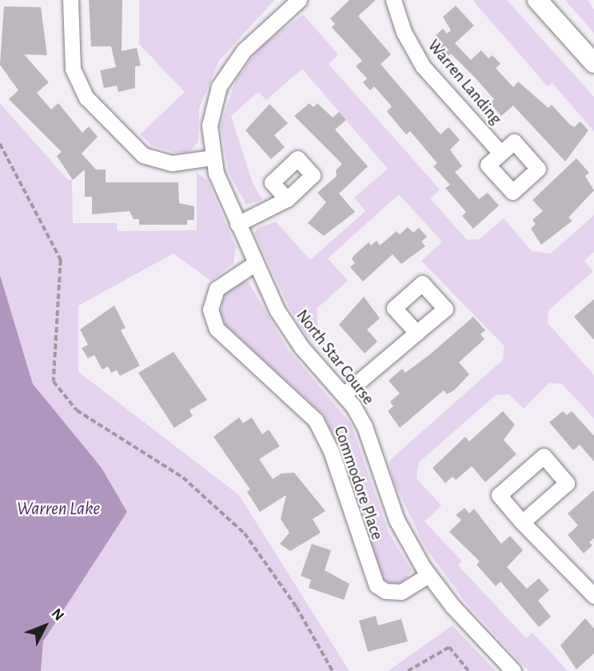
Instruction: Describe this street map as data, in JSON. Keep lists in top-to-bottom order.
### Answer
{
  "streets": {
    "street": ["Warren Landing", "North Star Course", "Commodore Place"]
  },
  "crossings": [
    ["North Star Course", "Commodore Place"]
  ],
  "water": ["Warren Lake"],
  "north": "top right"
}
